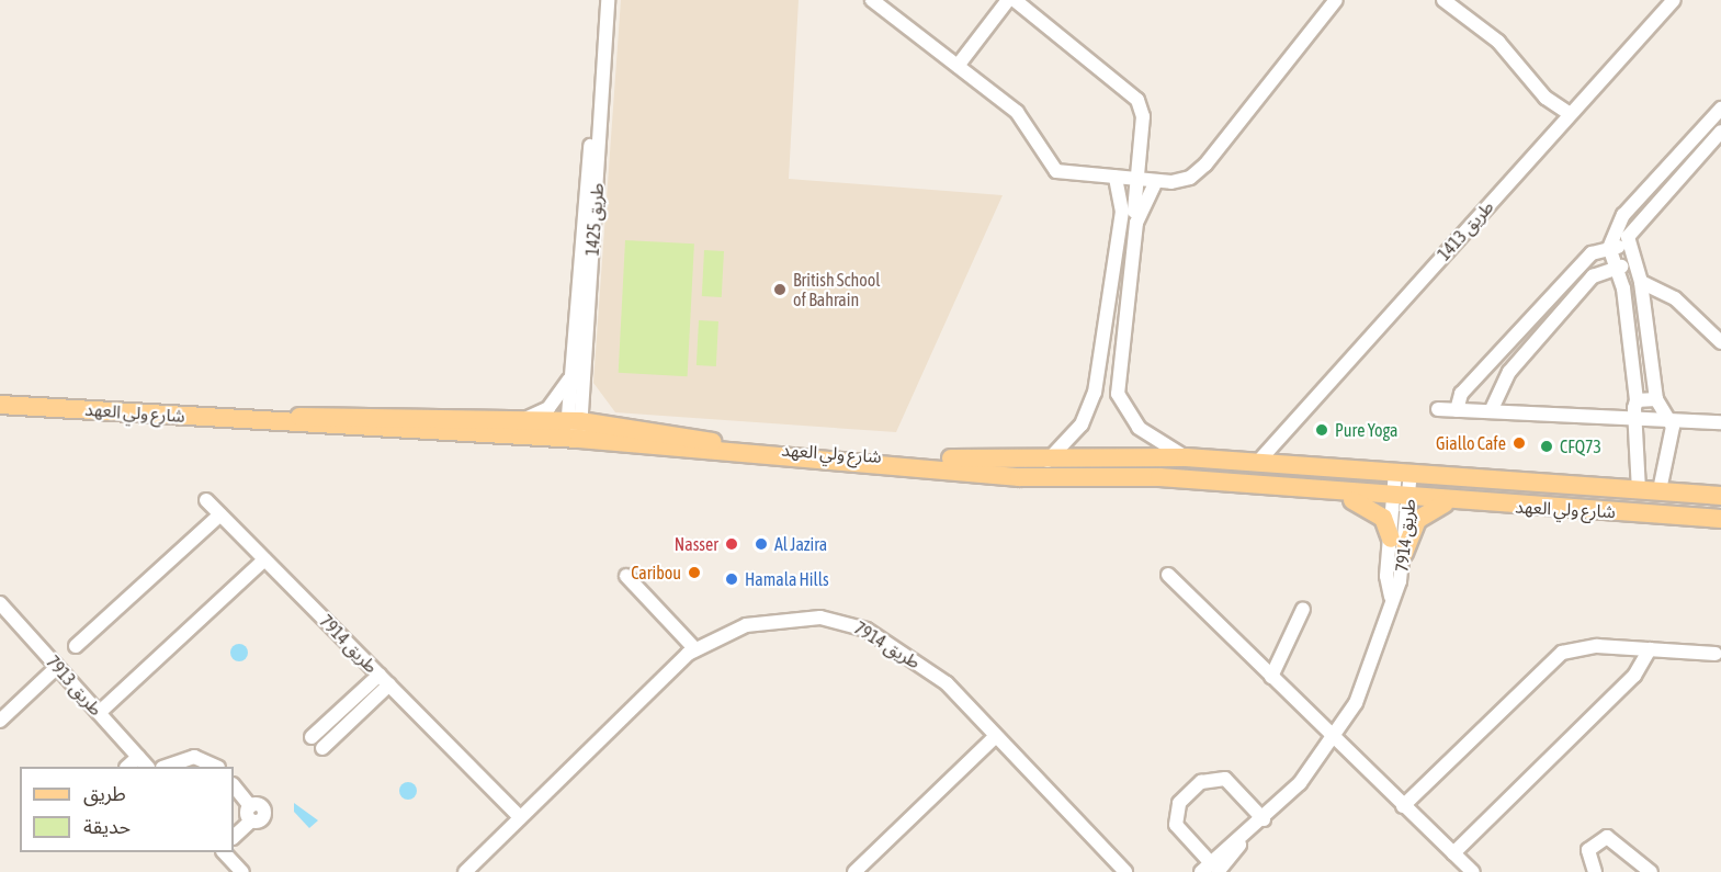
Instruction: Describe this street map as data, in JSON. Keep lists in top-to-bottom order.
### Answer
{
  "streets": {
    "main road": ["شارع ولي العهد"],
    "street": [
      "طريق 1425",
      "طريق 1413",
      "طريق 7914",
      "طريق 7913"
    ]
  },
  "crossings": [
    ["طريق 1425", "شارع ولي العهد"],
    ["طريق 1413", "شارع ولي العهد"],
    ["شارع ولي العهد", "طريق 7914"]
  ],
  "places": [
    "British School of Bahrain",
    "Pure Yoga",
    "Giallo Cafe",
    "CFQ73",
    "Nasser",
    "Al Jazira",
    "Caribou",
    "Hamala Hills"
  ],
  "legend": ["طريق", "حديقة"]
}
